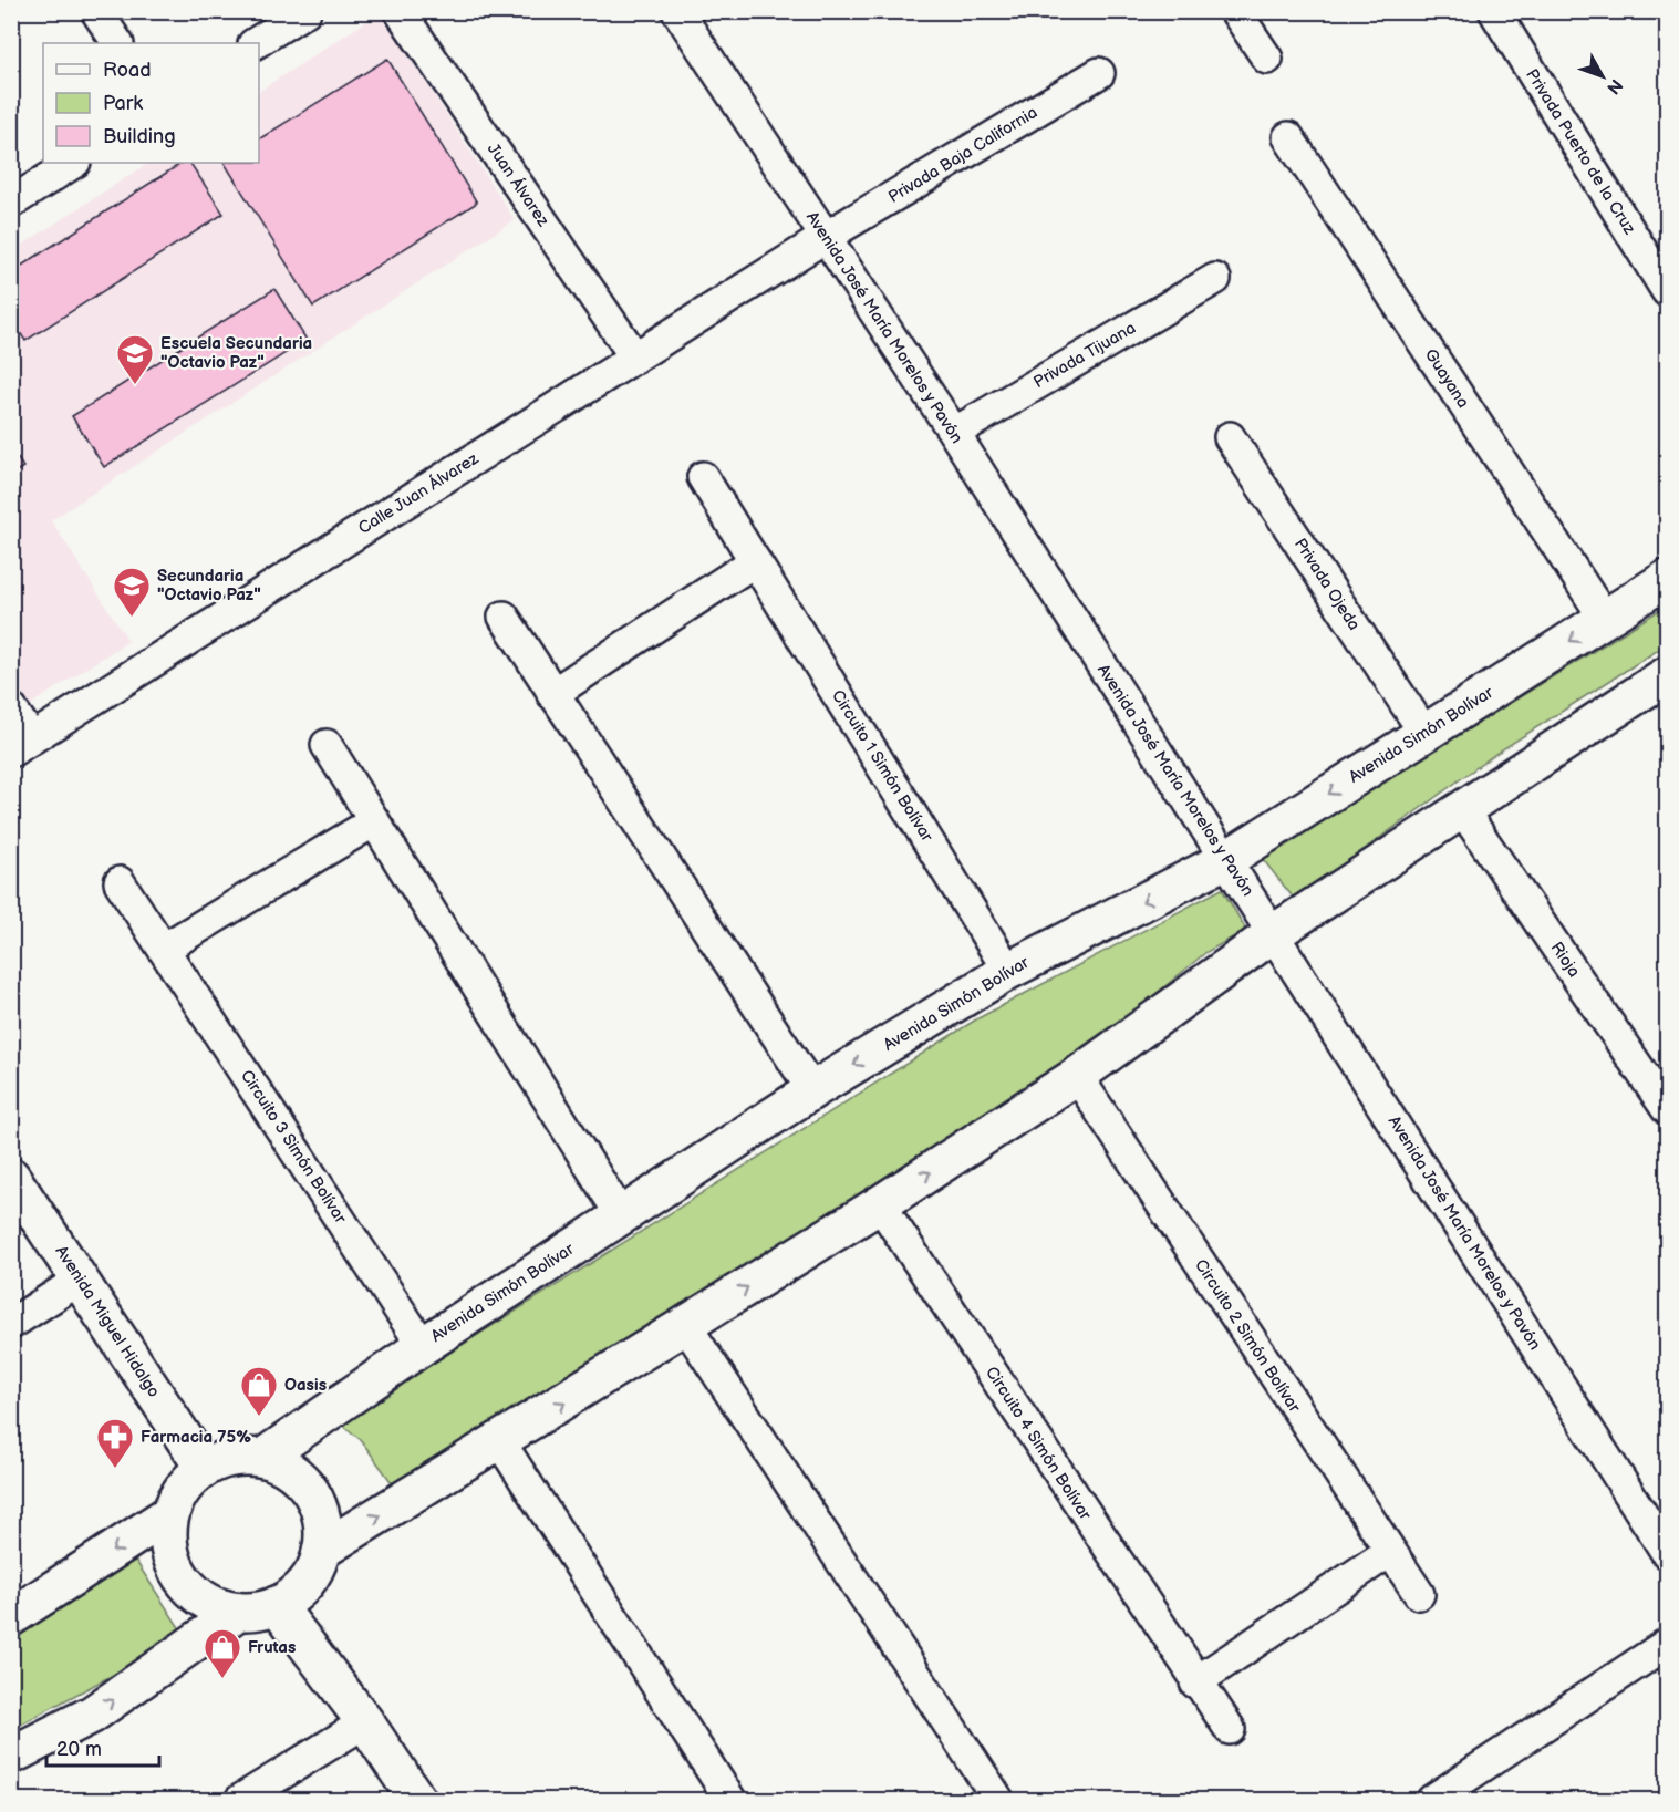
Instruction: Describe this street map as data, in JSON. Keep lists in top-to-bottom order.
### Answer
{
  "streets": {
    "main road": ["Avenida Simón Bolívar", "Avenida Miguel Hidalgo"],
    "street": [
      "Privada Puerto de la Cruz",
      "Privada Baja California",
      "Juan Álvarez",
      "Avenida José María Morelos y Pavón",
      "Privada Tijuana",
      "Guayana",
      "Calle Juan Álvarez",
      "Privada Ojeda",
      "Circuito 1 Simón Bolívar",
      "Rioja",
      "Circuito 3 Simón Bolívar",
      "Circuito 2 Simón Bolívar",
      "Circuito 4 Simón Bolívar"
    ]
  },
  "crossings": [
    ["Privada Baja California", "Avenida José María Morelos y Pavón"],
    ["Privada Baja California", "Calle Juan Álvarez"],
    ["Juan Álvarez", "Calle Juan Álvarez"],
    ["Avenida José María Morelos y Pavón", "Privada Tijuana"],
    ["Avenida José María Morelos y Pavón", "Calle Juan Álvarez"],
    ["Avenida José María Morelos y Pavón", "Avenida Simón Bolívar"],
    ["Guayana", "Avenida Simón Bolívar"],
    ["Privada Ojeda", "Avenida Simón Bolívar"],
    ["Avenida Simón Bolívar", "Circuito 1 Simón Bolívar"],
    ["Avenida Simón Bolívar", "Circuito 3 Simón Bolívar"],
    ["Avenida Simón Bolívar", "Avenida Miguel Hidalgo"]
  ],
  "places": {
    "school or university": ["Escuela Secundaria \"Octavio Paz\"", "Secundaria \"Octavio Paz\""],
    "shop": ["Oasis", "Frutas"],
    "pharmacy": ["Farmacia 75%"]
  },
  "legend": ["Road", "Park", "Building"],
  "scale_bar": "20 m",
  "north": "bottom right"
}
